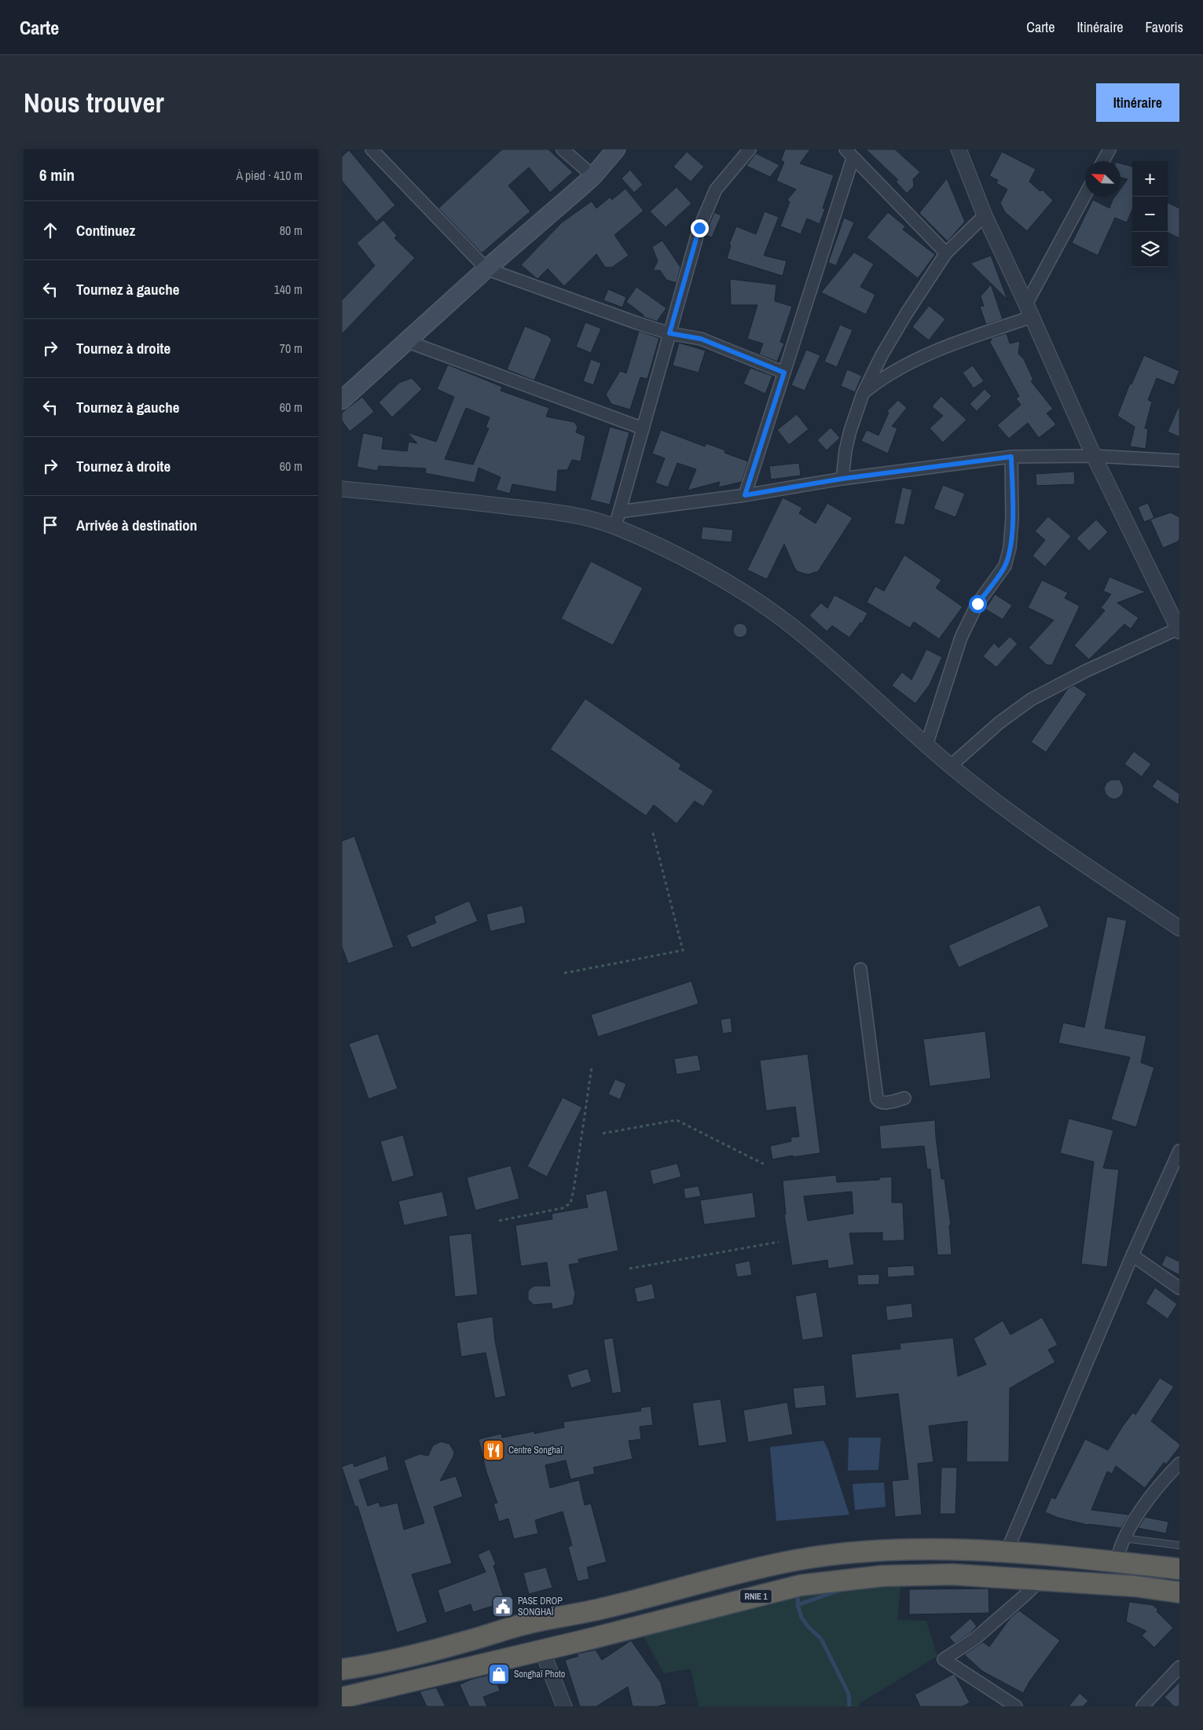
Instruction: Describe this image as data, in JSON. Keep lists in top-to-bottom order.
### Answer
{
  "streets": {
    "highway": ["RNIE 1"]
  },
  "places": {
    "restaurant": ["Centre Songhaî"],
    "public building": ["PASE DROP SONGHAÏ"],
    "shop": ["Songhaï Photo"]
  },
  "north": "top left",
  "page": {
    "header": "Carte",
    "nav": ["Carte", "Itinéraire", "Favoris"],
    "buttons": "Itinéraire",
    "title": "Nous trouver",
    "heading": ["6 min", "À pied · 410 m"],
    "map_buttons": ["+", "−"],
    "list": [
      ["Continuez", "80 m"],
      ["Tournez à gauche", "140 m"],
      ["Tournez à droite", "70 m"],
      ["Tournez à gauche", "60 m"],
      ["Tournez à droite", "60 m"],
      "Arrivée à destination"
    ]
  }
}
